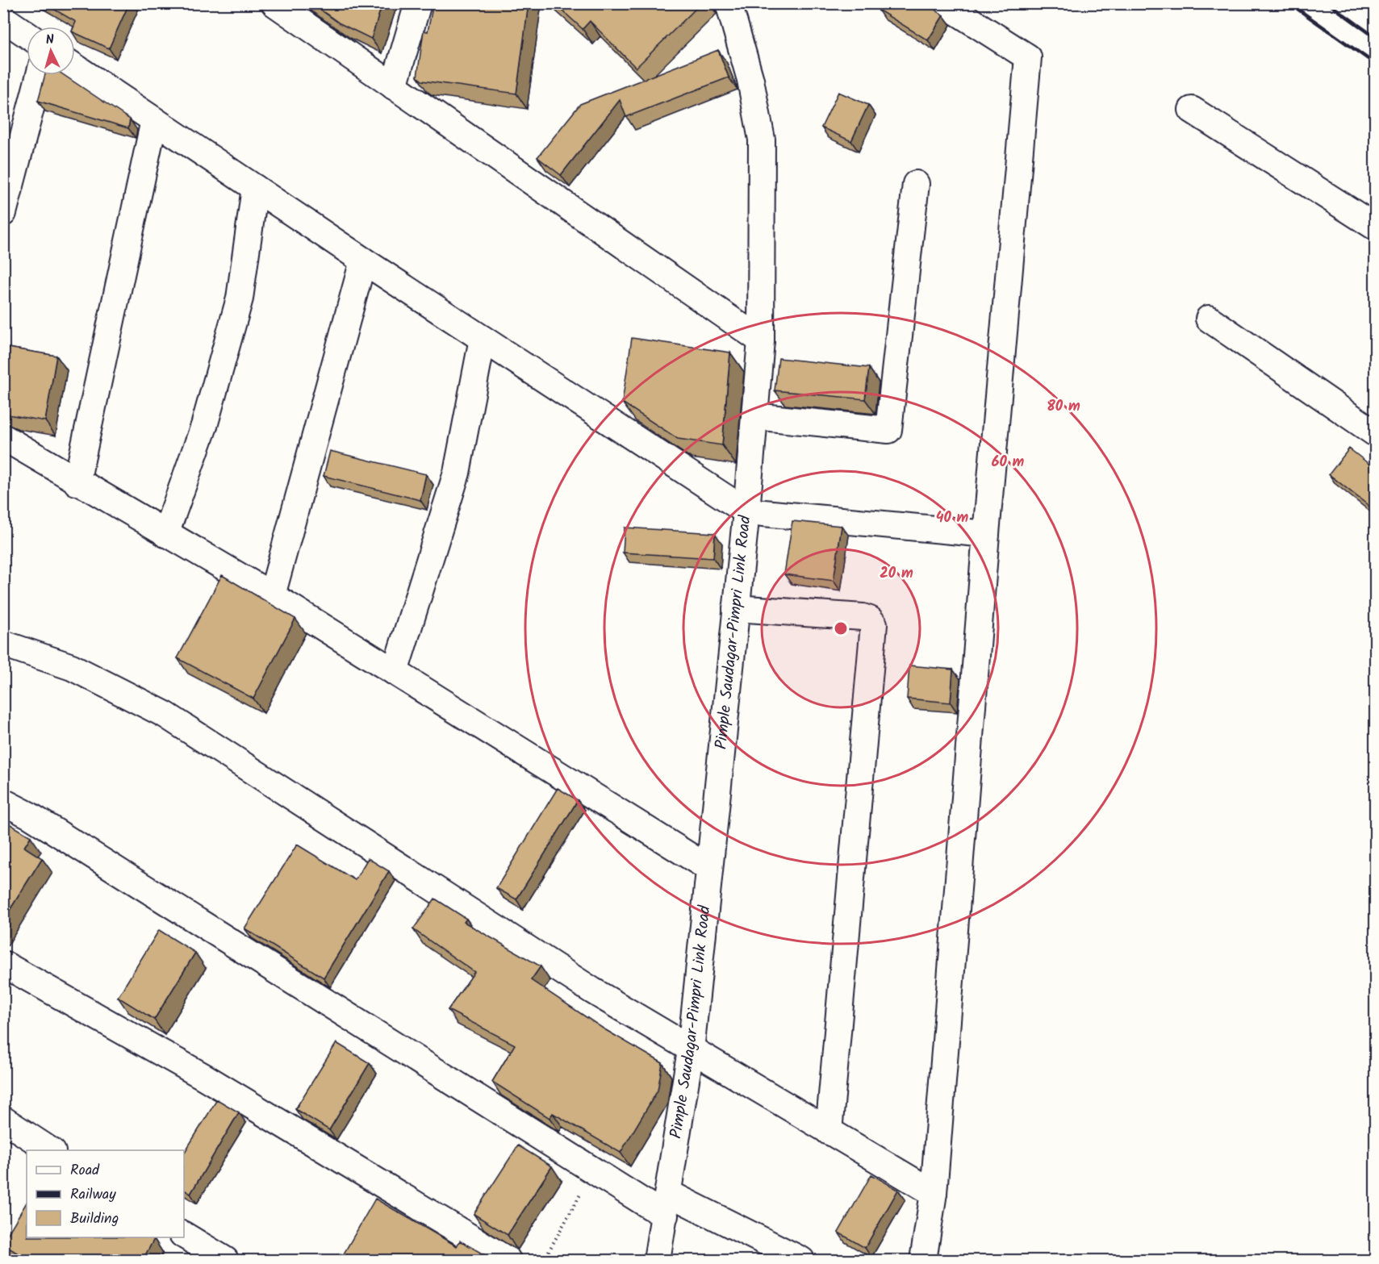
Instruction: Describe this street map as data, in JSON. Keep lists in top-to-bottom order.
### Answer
{
  "streets": {
    "street": ["Pimple Saudagar-Pimpri Link Road"]
  },
  "legend": ["Road", "Railway", "Building"],
  "north": "top",
  "rings": [
    "80 m",
    "60 m",
    "40 m",
    "20 m"
  ]
}
